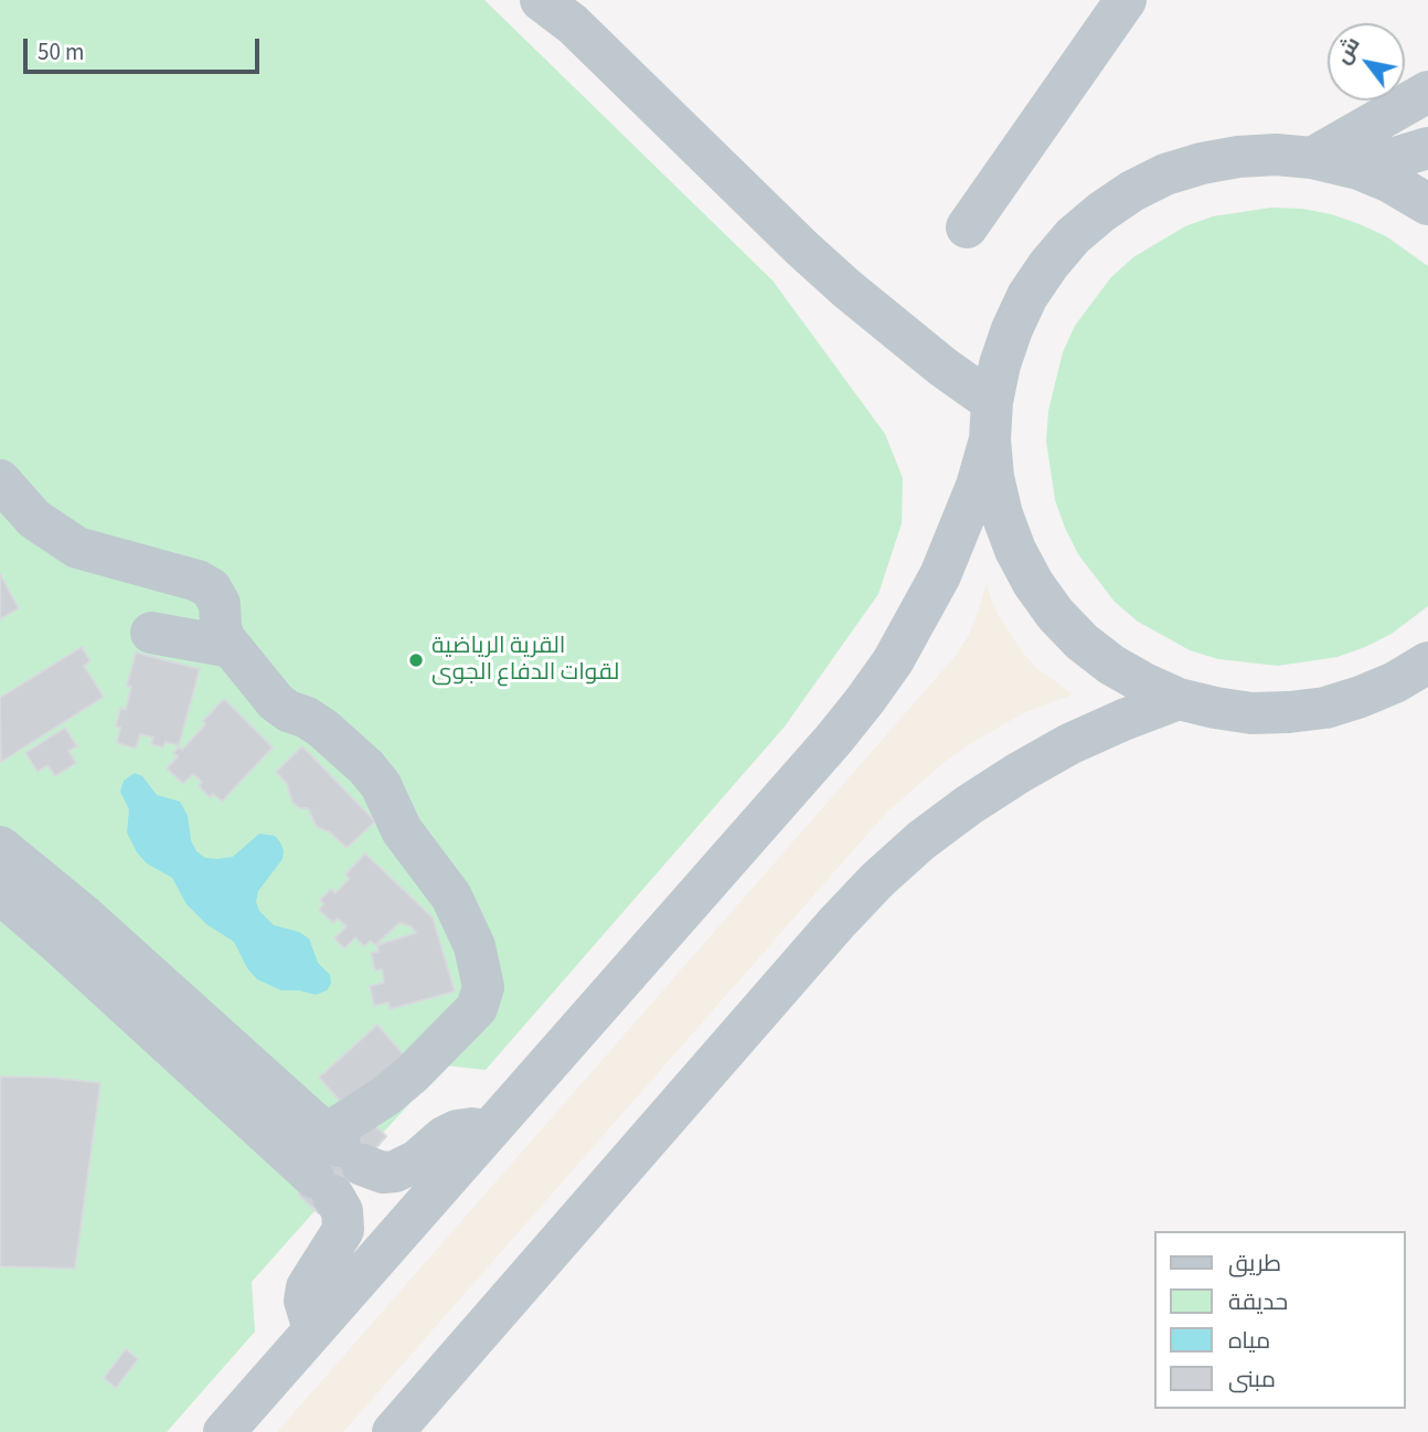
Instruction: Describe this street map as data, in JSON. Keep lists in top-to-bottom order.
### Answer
{
  "places": ["القرية الرياضية لقوات الدفاع الجوى"],
  "legend": [
    "طريق",
    "حديقة",
    "مياه",
    "مبنى"
  ],
  "scale_bar": "50 m",
  "north": "top left"
}
